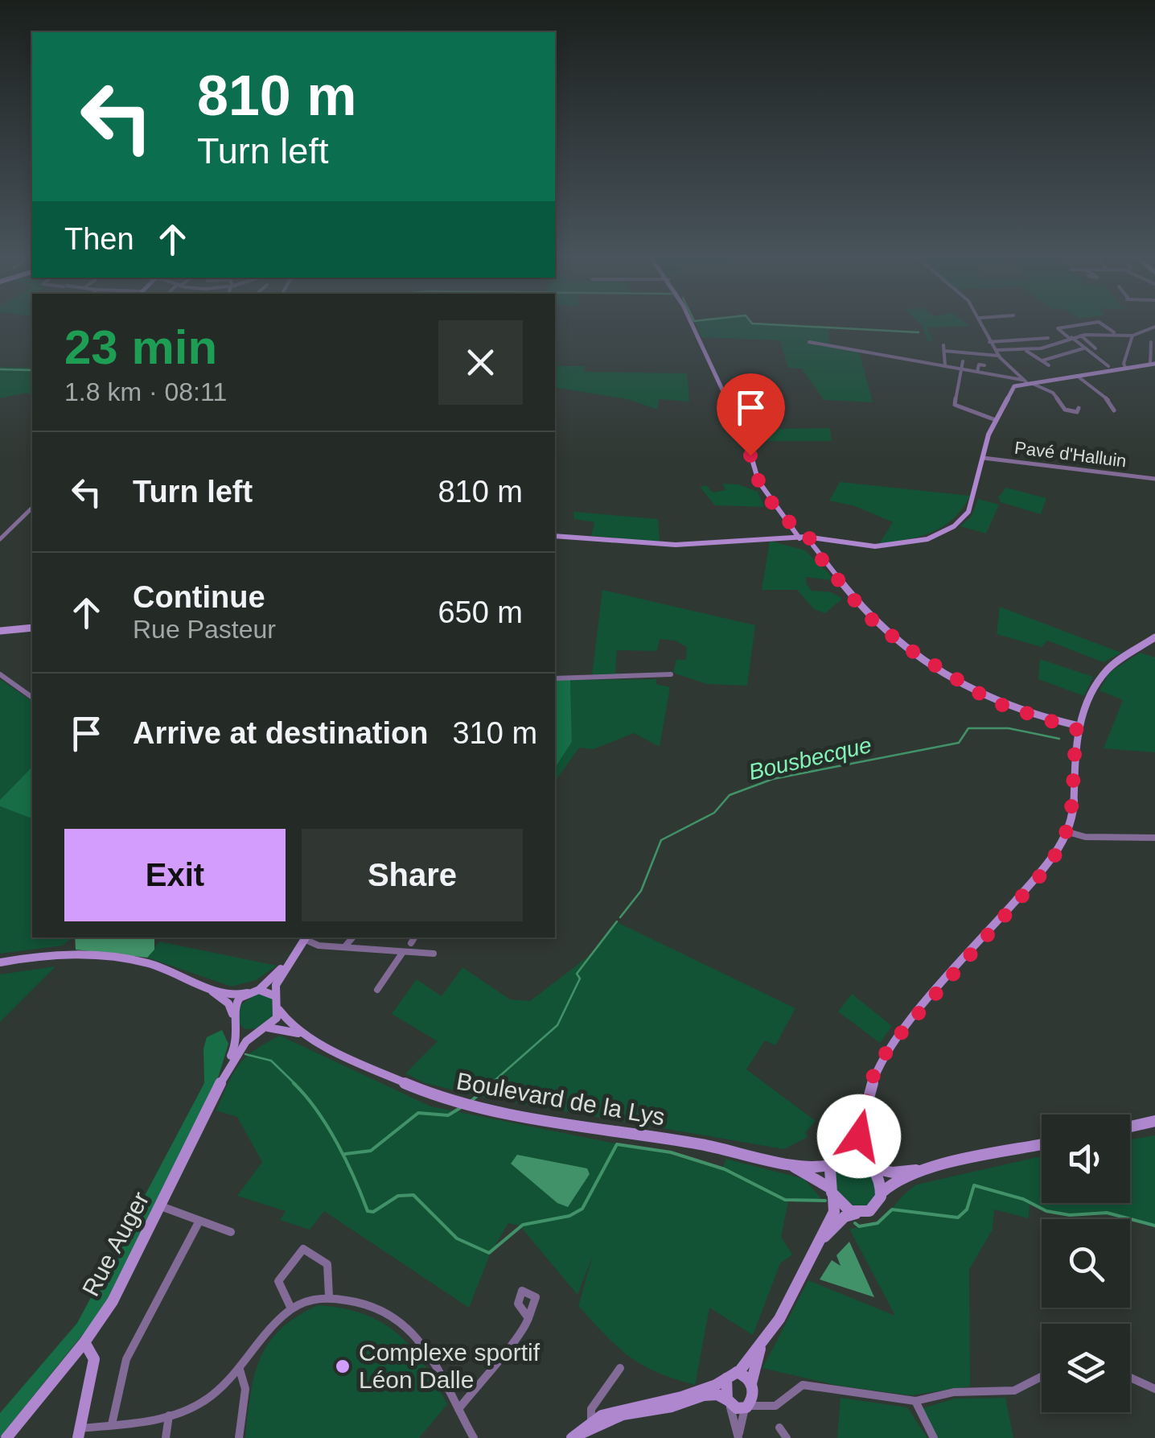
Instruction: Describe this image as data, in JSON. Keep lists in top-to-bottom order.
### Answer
{
  "streets": {
    "main road": ["Boulevard de la Lys", "Rue Auger"],
    "street": ["Pavé d'Halluin"]
  },
  "crossings": [
    ["Boulevard de la Lys", "Rue Auger"]
  ],
  "water": ["Bousbecque"],
  "places": ["Complexe sportif Léon Dalle"],
  "page": {
    "turn": ["810 m", "Turn left"],
    "then": "Then",
    "heading": ["23 min", "1.8 km · 08:11"],
    "list": [
      {
        "name": "Turn left",
        "value": "810 m"
      },
      {
        "name": "Continue",
        "note": "Rue Pasteur",
        "value": "650 m"
      },
      {
        "name": "Arrive at destination",
        "value": "310 m"
      }
    ],
    "buttons": ["Exit", "Share"]
  }
}
